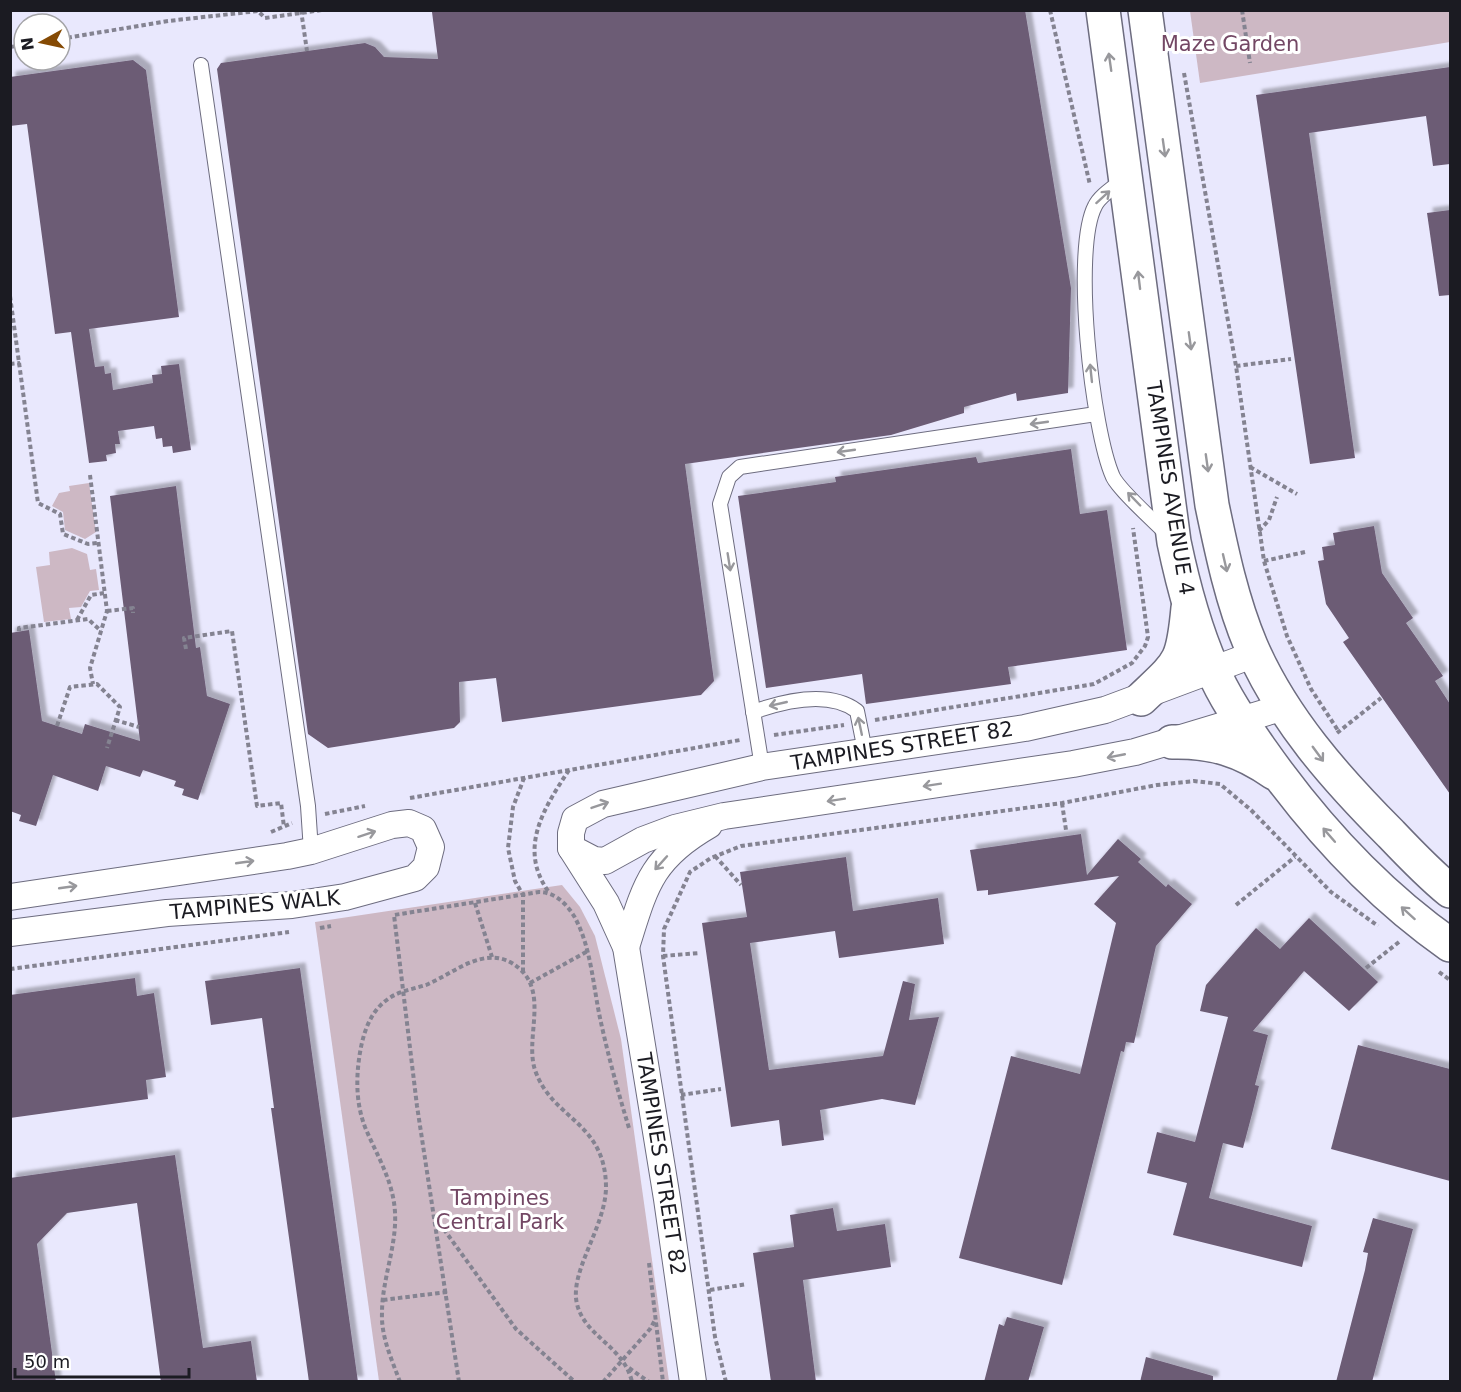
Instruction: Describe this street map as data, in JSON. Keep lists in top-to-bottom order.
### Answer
{
  "streets": {
    "main road": ["TAMPINES AVENUE 4"],
    "street": ["TAMPINES STREET 82", "TAMPINES WALK"]
  },
  "crossings": [
    ["TAMPINES AVENUE 4", "TAMPINES STREET 82"]
  ],
  "parks": ["Maze Garden", "Tampines Central Park"],
  "scale_bar": "50 m",
  "north": "left"
}
